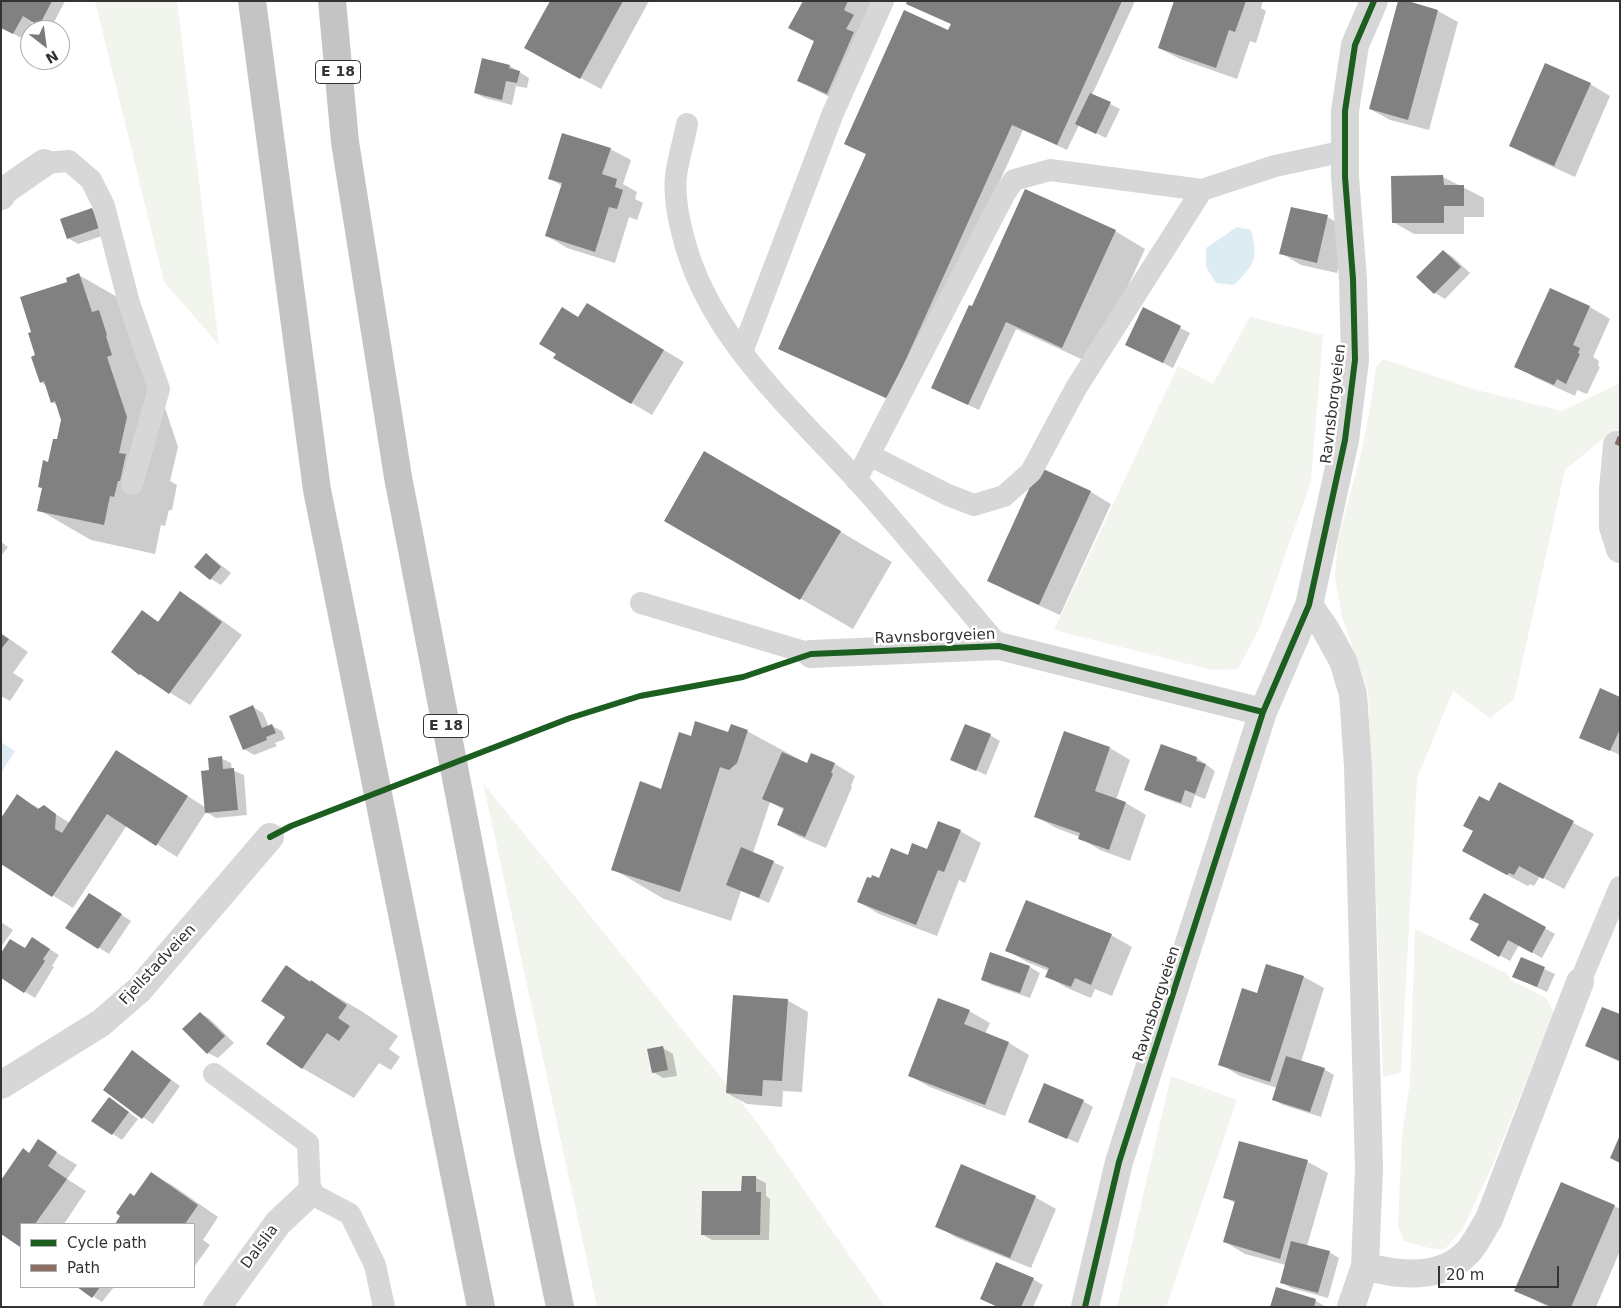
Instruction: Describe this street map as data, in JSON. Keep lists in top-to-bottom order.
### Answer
{
  "streets": {
    "highway": ["E 18"],
    "street": ["Ravnsborgveien", "Fjellstadveien", "Dalslia"]
  },
  "legend": ["Cycle path", "Path"],
  "scale_bar": "20 m",
  "north": "bottom right"
}
